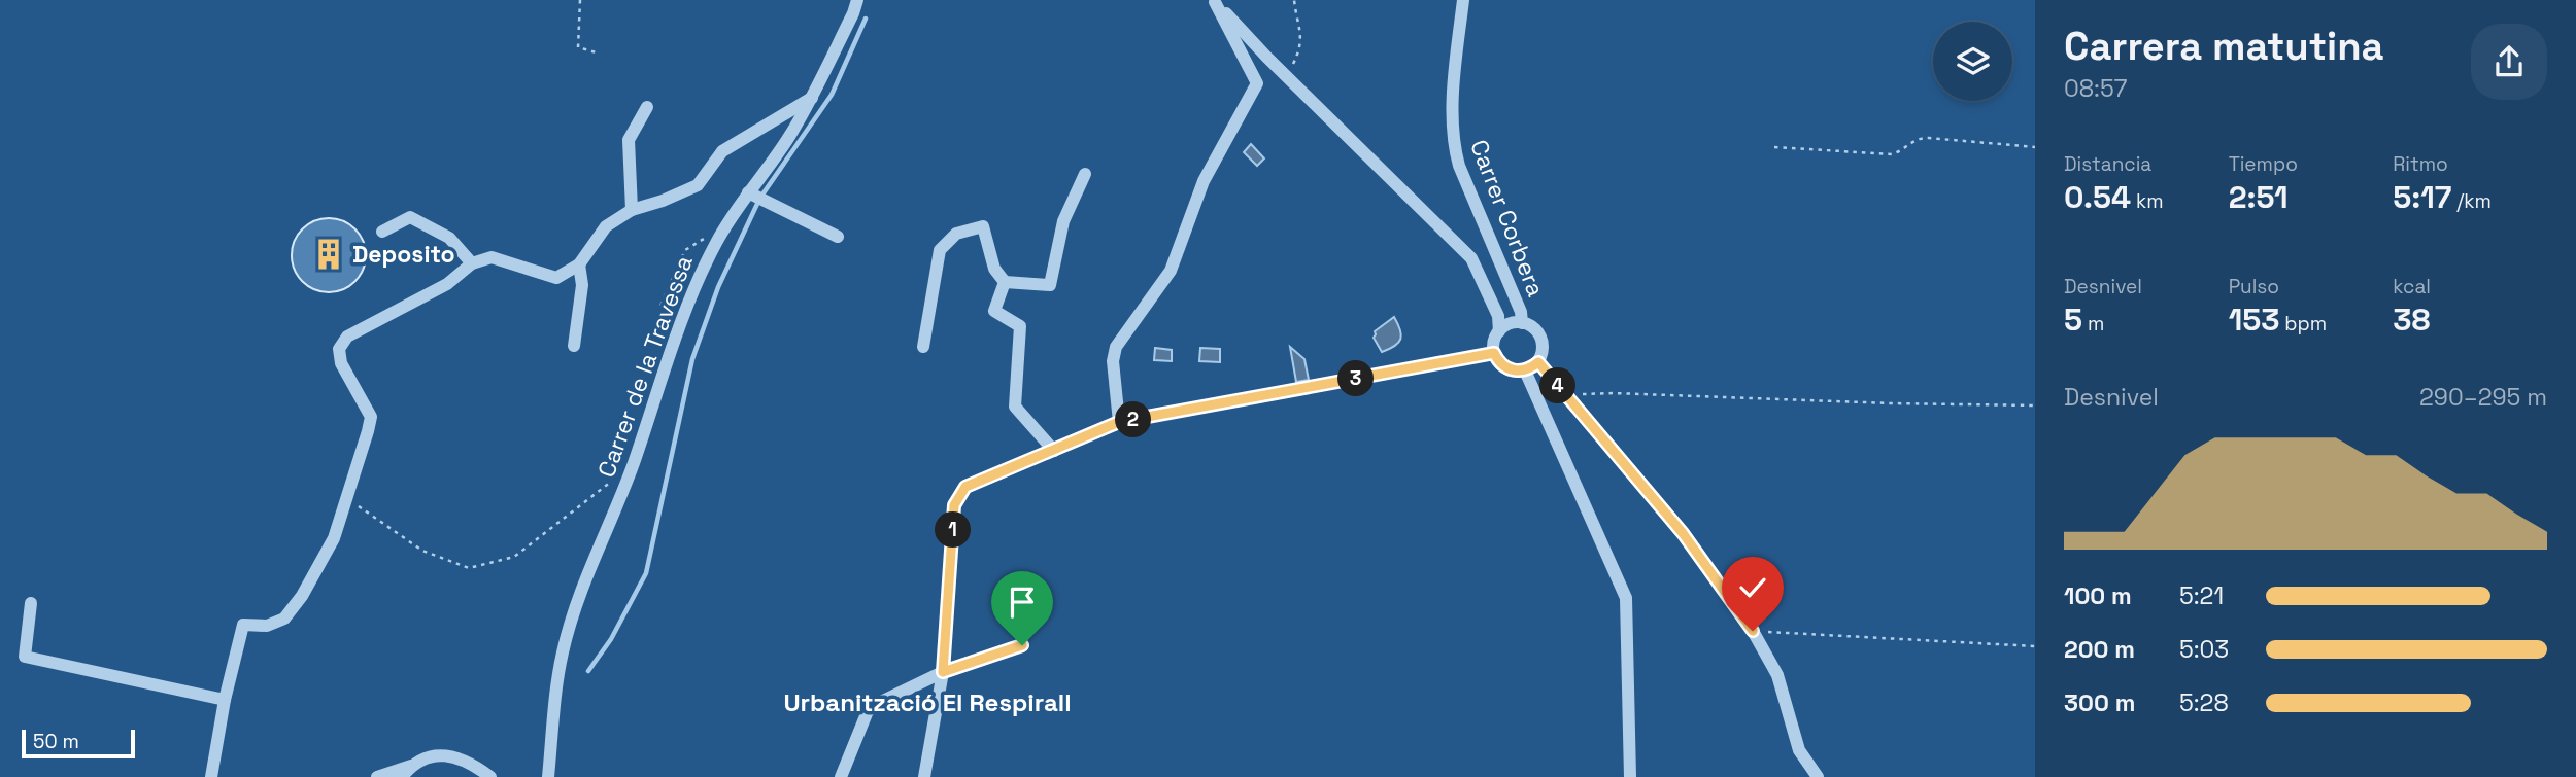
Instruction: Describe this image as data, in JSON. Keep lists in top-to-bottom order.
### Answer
{
  "streets": {
    "street": ["Carrer Corbera", "Carrer de la Travessa"]
  },
  "districts": ["Urbanització El Respirall"],
  "places": {
    "building": ["Deposito"]
  },
  "scale_bar": "50 m",
  "page": {
    "heading": ["Carrera matutina", "08:57"],
    "stats": [
      ["Distancia", "0.54 km"],
      ["Tiempo", "2:51"],
      ["Ritmo", "5:17 /km"],
      ["Desnivel", "5 m"],
      ["Pulso", "153 bpm"],
      ["kcal", "38"]
    ],
    "pins": [
      "3",
      "4",
      "2",
      "1"
    ],
    "chart": ["Desnivel", "290–295 m"],
    "list": [
      {
        "name": "100 m",
        "note": "5:21"
      },
      {
        "name": "200 m",
        "note": "5:03"
      },
      {
        "name": "300 m",
        "note": "5:28"
      }
    ],
    "scale": "50 m"
  }
}
